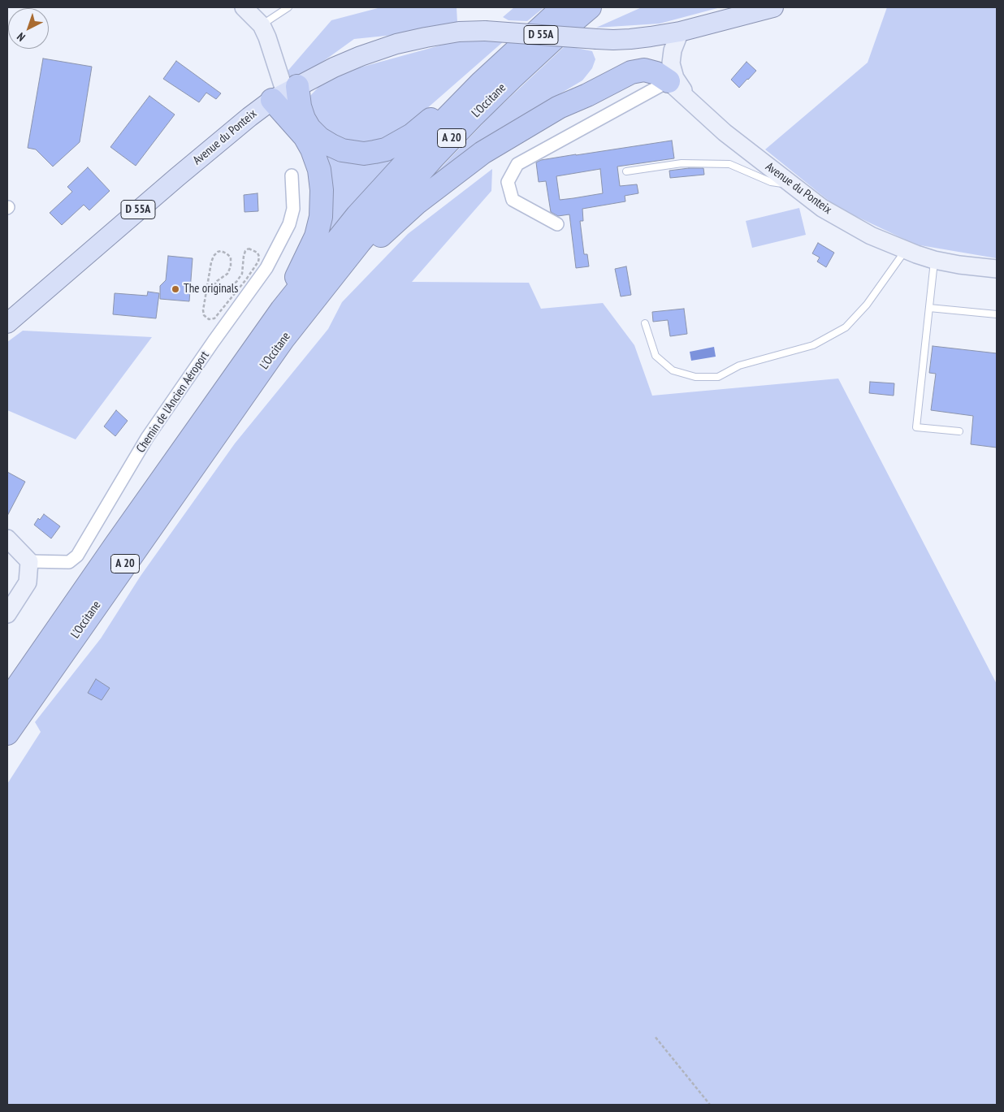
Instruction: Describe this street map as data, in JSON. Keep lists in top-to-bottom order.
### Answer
{
  "streets": {
    "highway": ["L'Occitane", "A 20"],
    "main road": ["D 55A", "Avenue du Ponteix"],
    "street": ["Chemin de l'Ancien Aéroport"]
  },
  "crossings": [
    ["D 55A", "Avenue du Ponteix"]
  ],
  "places": ["The originals"],
  "north": "bottom left"
}
